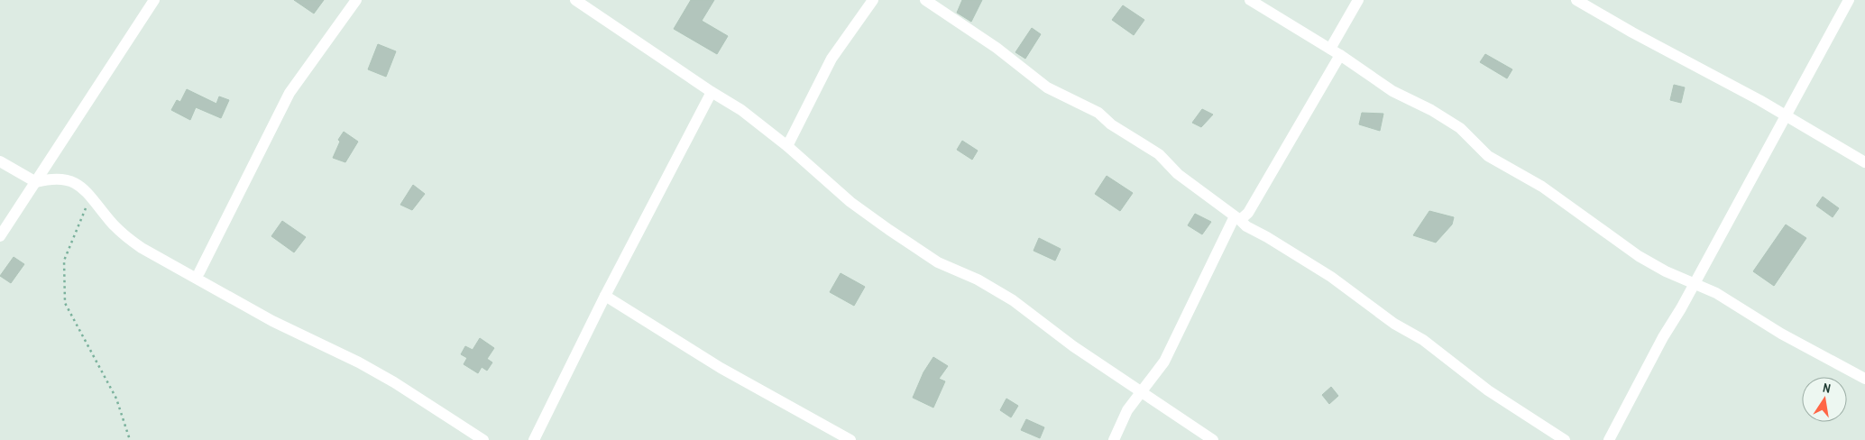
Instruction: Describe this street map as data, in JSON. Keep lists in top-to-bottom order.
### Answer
{
  "north": "top"
}
